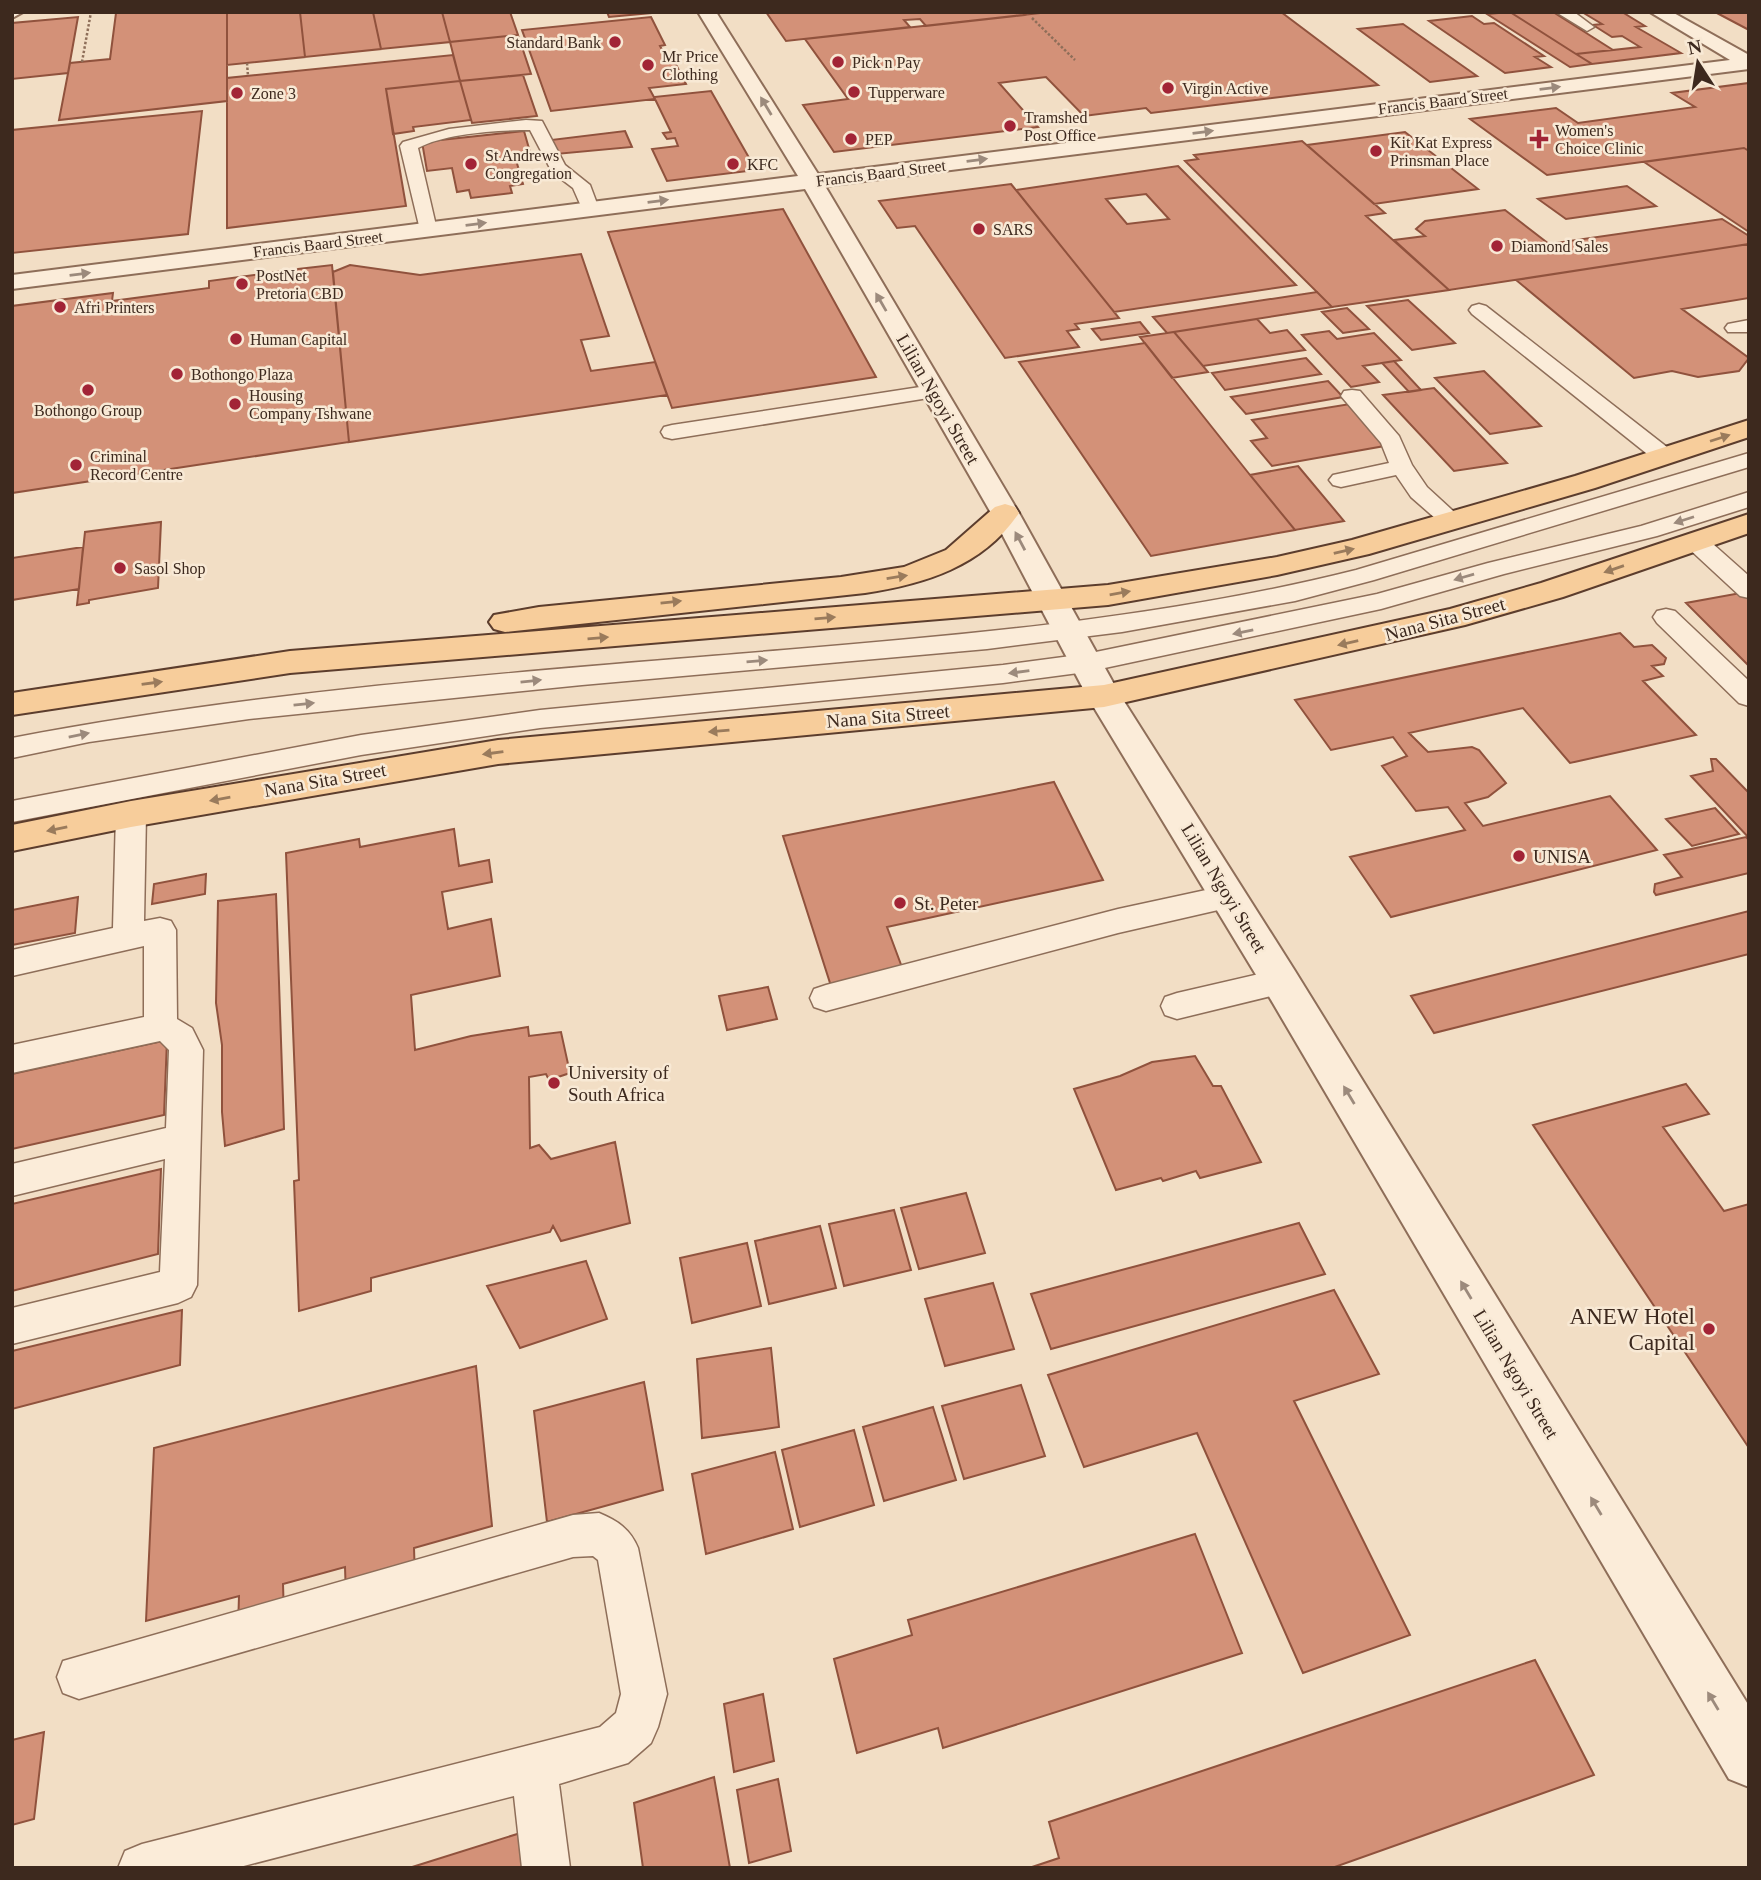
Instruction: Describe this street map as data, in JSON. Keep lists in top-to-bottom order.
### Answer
{
  "streets": {
    "main road": ["Nana Sita Street"],
    "street": ["Francis Baard Street", "Lilian Ngoyi Street"]
  },
  "crossings": [
    ["Francis Baard Street", "Lilian Ngoyi Street"],
    ["Lilian Ngoyi Street", "Nana Sita Street"]
  ],
  "one_way": ["Francis Baard Street", "Lilian Ngoyi Street"],
  "places": {
    "other": [
      "Standard Bank",
      "Pick n Pay",
      "Mr Price Clothing",
      "Virgin Active",
      "Tupperware",
      "Zone 3",
      "Tramshed Post Office",
      "PEP",
      "Kit Kat Express Prinsman Place",
      "St Andrews Congregation",
      "KFC",
      "SARS",
      "Diamond Sales",
      "PostNet Pretoria CBD",
      "Afri Printers",
      "Human Capital",
      "Bothongo Plaza",
      "Bothongo Group",
      "Housing Company Tshwane",
      "Criminal Record Centre",
      "Sasol Shop",
      "UNISA",
      "St. Peter",
      "University of South Africa",
      "ANEW Hotel Capital"
    ],
    "health": ["Women's Choice Clinic"]
  },
  "north": "top"
}
